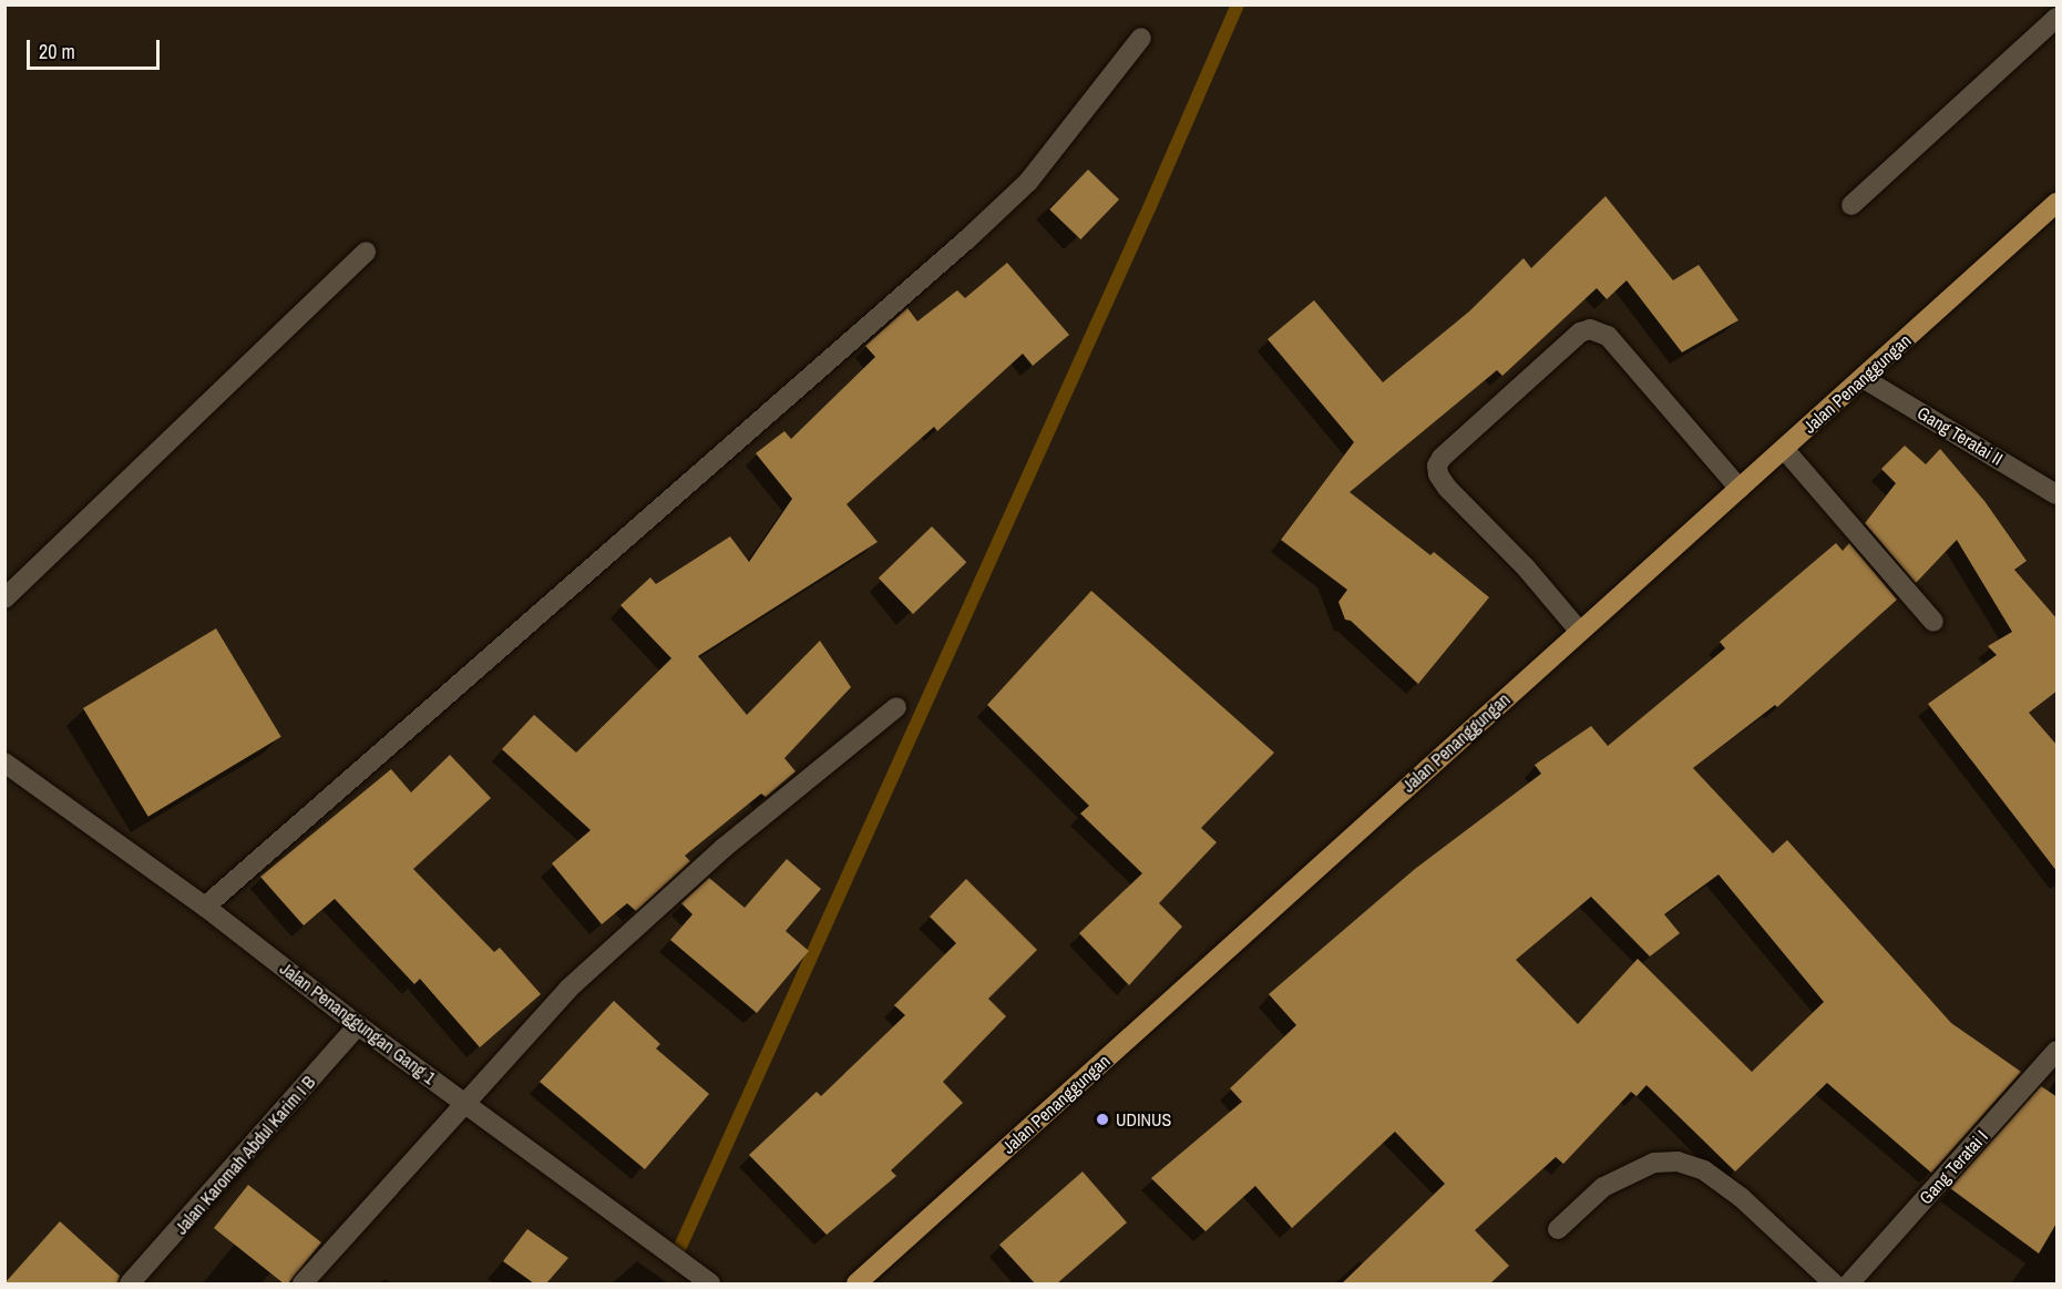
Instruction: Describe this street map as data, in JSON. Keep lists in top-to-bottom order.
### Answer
{
  "streets": {
    "main road": ["Jalan Penanggungan"],
    "street": [
      "Gang Teratai II",
      "Jalan Penanggungan Gang 1",
      "Jalan Karomah Abdul Karim I B",
      "Gang Teratai I"
    ]
  },
  "crossings": [
    ["Jalan Penanggungan", "Gang Teratai II"],
    ["Jalan Penanggungan Gang 1", "Jalan Karomah Abdul Karim I B"]
  ],
  "places": ["UDINUS"],
  "scale_bar": "20 m"
}
